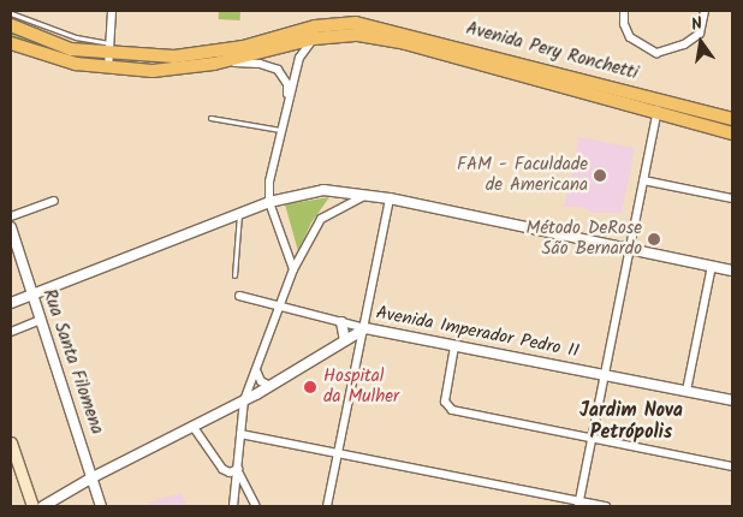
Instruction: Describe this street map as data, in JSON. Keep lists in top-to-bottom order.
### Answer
{
  "streets": {
    "main road": ["Avenida Pery Ronchetti"],
    "street": ["Avenida Imperador Pedro II", "Rua Santa Filomena"]
  },
  "crossings": [
    ["Avenida Imperador Pedro II", "Rua Santa Filomena"]
  ],
  "districts": ["Jardim Nova Petrópolis"],
  "places": ["FAM - Faculdade de Americana", "Método DeRose São Bernardo", "Hospital da Mulher"],
  "north": "top"
}
